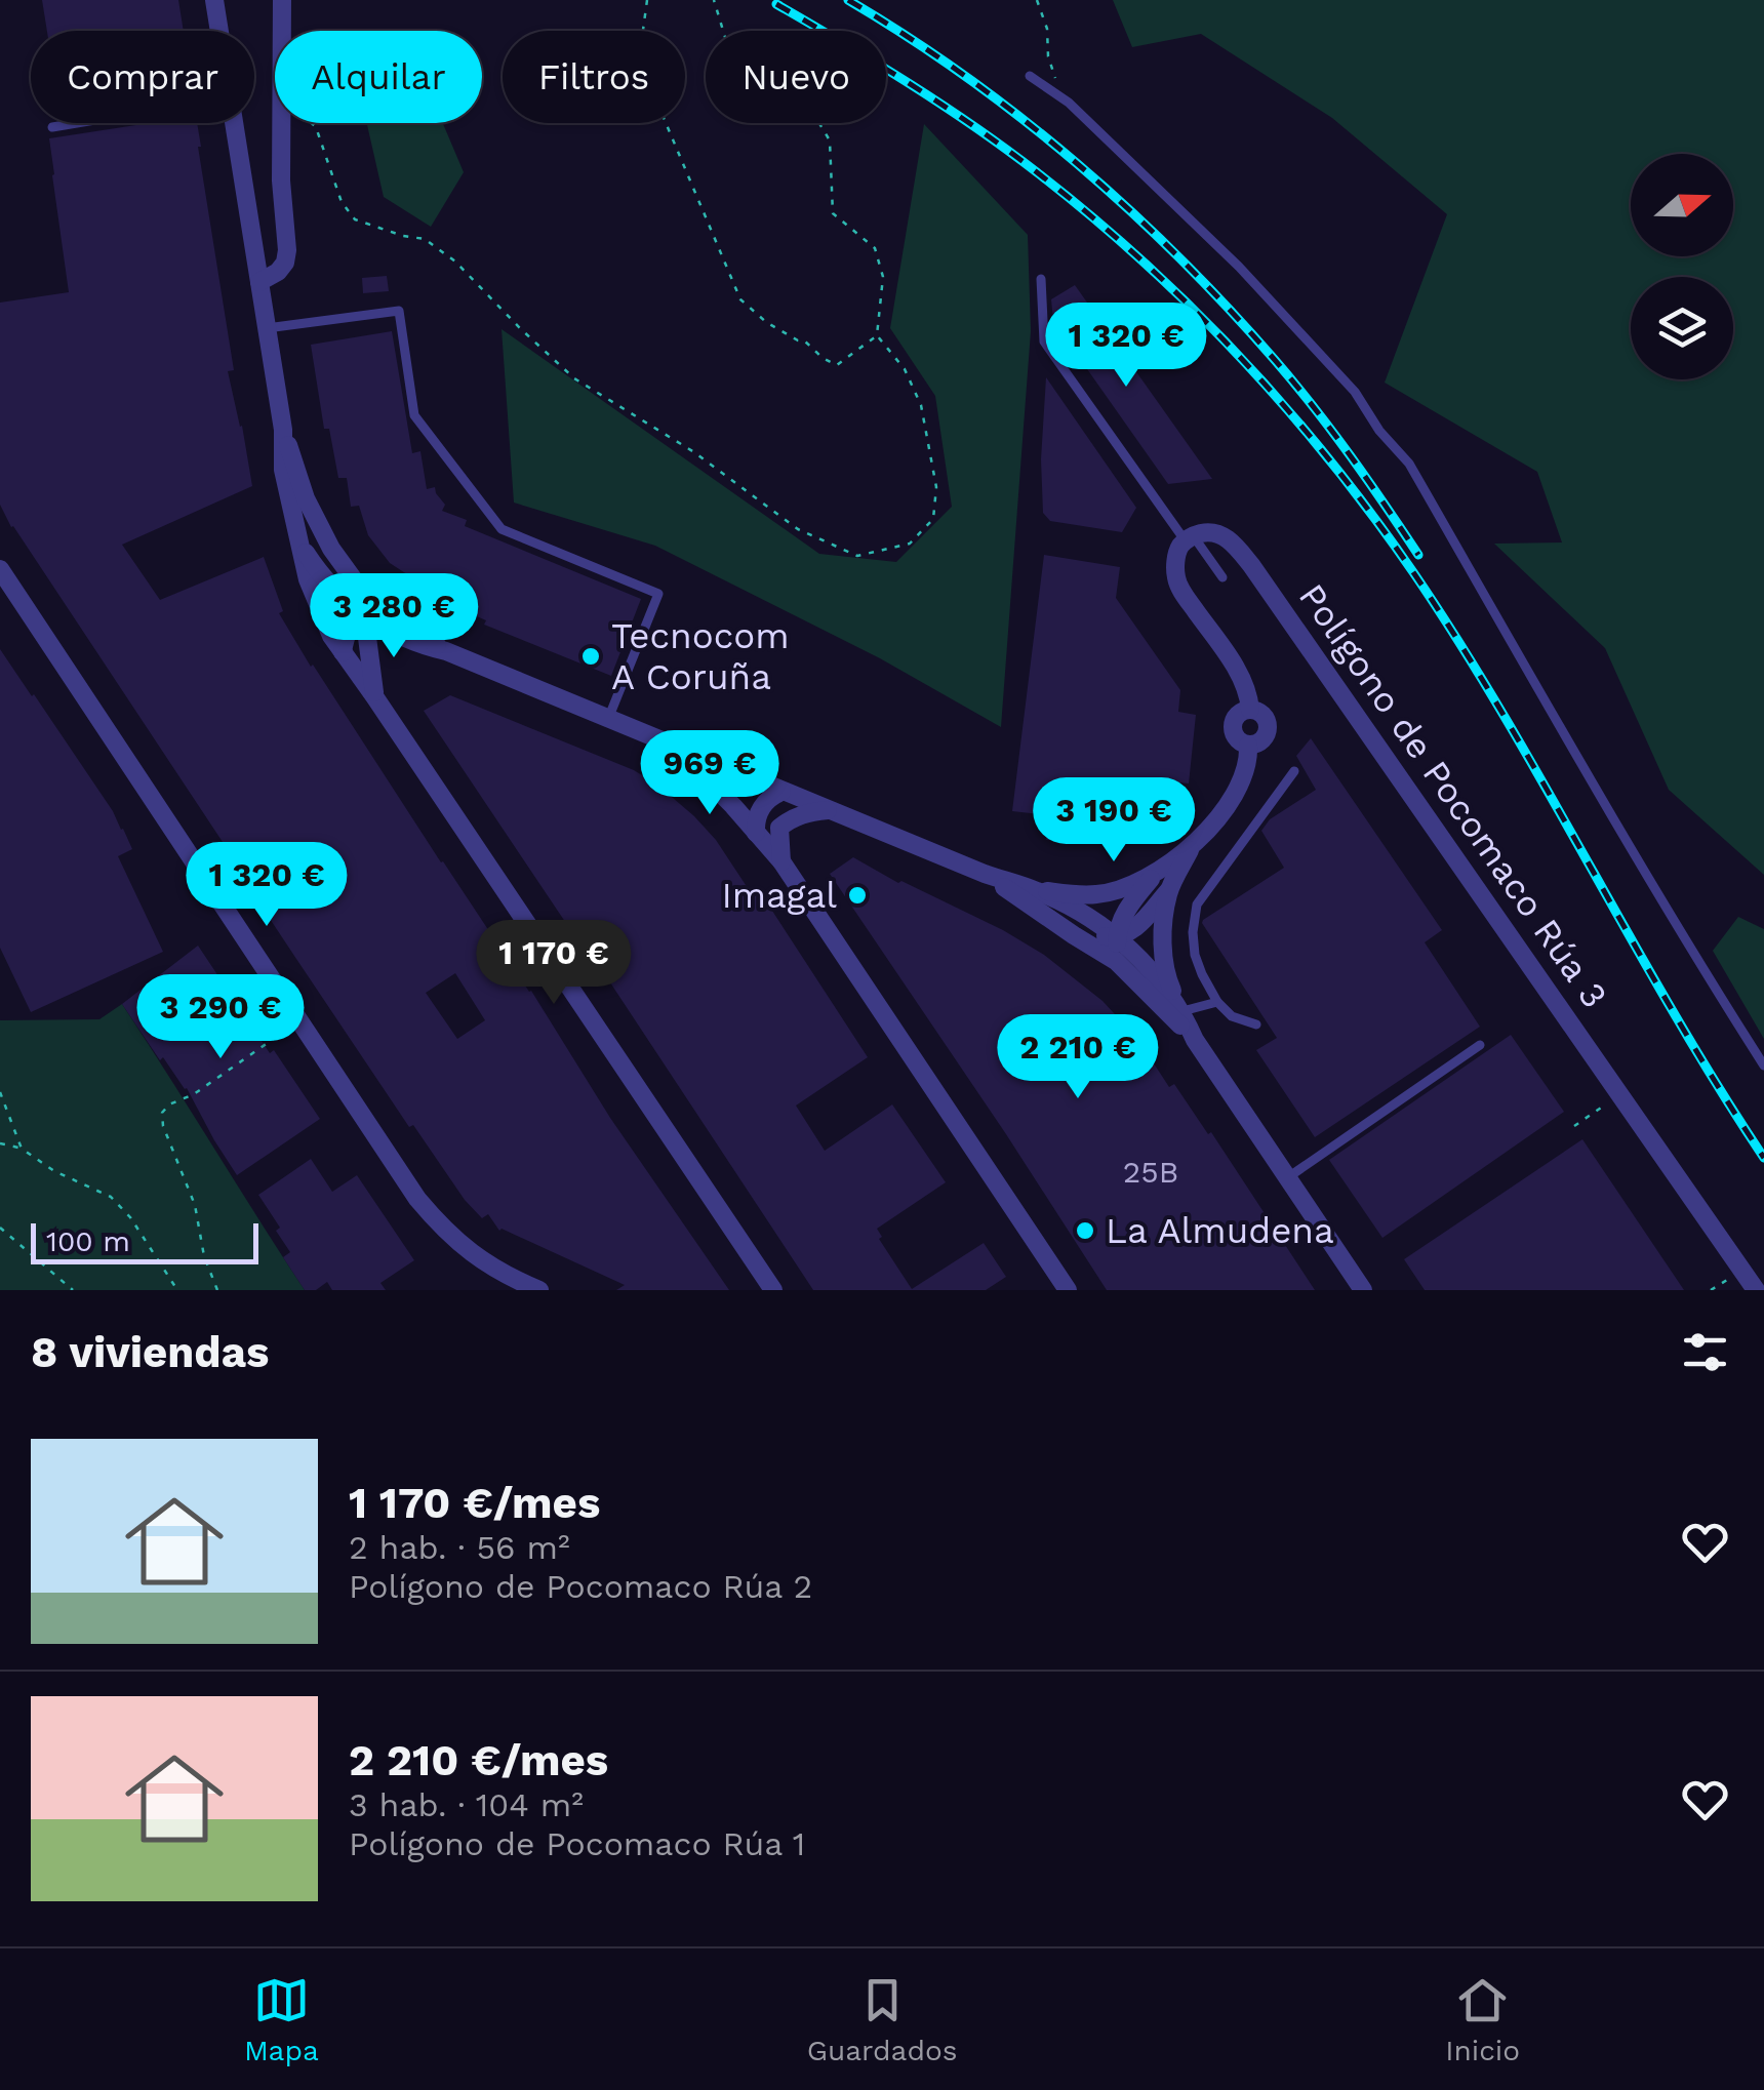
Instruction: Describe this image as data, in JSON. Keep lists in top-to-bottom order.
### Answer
{
  "streets": {
    "street": ["Polígono de Pocomaco Rúa 3"]
  },
  "places": ["Tecnocom A Coruña", "Imagal", "La Almudena"],
  "house_numbers": ["25B"],
  "scale_bar": "100 m",
  "north": "right",
  "page": {
    "chip": [
      "Comprar",
      "Alquilar",
      "Filtros",
      "Nuevo"
    ],
    "price": [
      "1 320 €",
      "3 280 €",
      "969 €",
      "3 190 €",
      "1 320 €",
      "1 170 €",
      "3 290 €",
      "2 210 €"
    ],
    "scale": "100 m",
    "heading": "8 viviendas",
    "list": [
      {
        "name": "1 170 €/mes",
        "note": "2 hab. · 56 m² · Polígono de Pocomaco Rúa 2"
      },
      {
        "name": "2 210 €/mes",
        "note": "3 hab. · 104 m² · Polígono de Pocomaco Rúa 1"
      }
    ],
    "tabs": ["Mapa", "Guardados", "Inicio"]
  }
}
